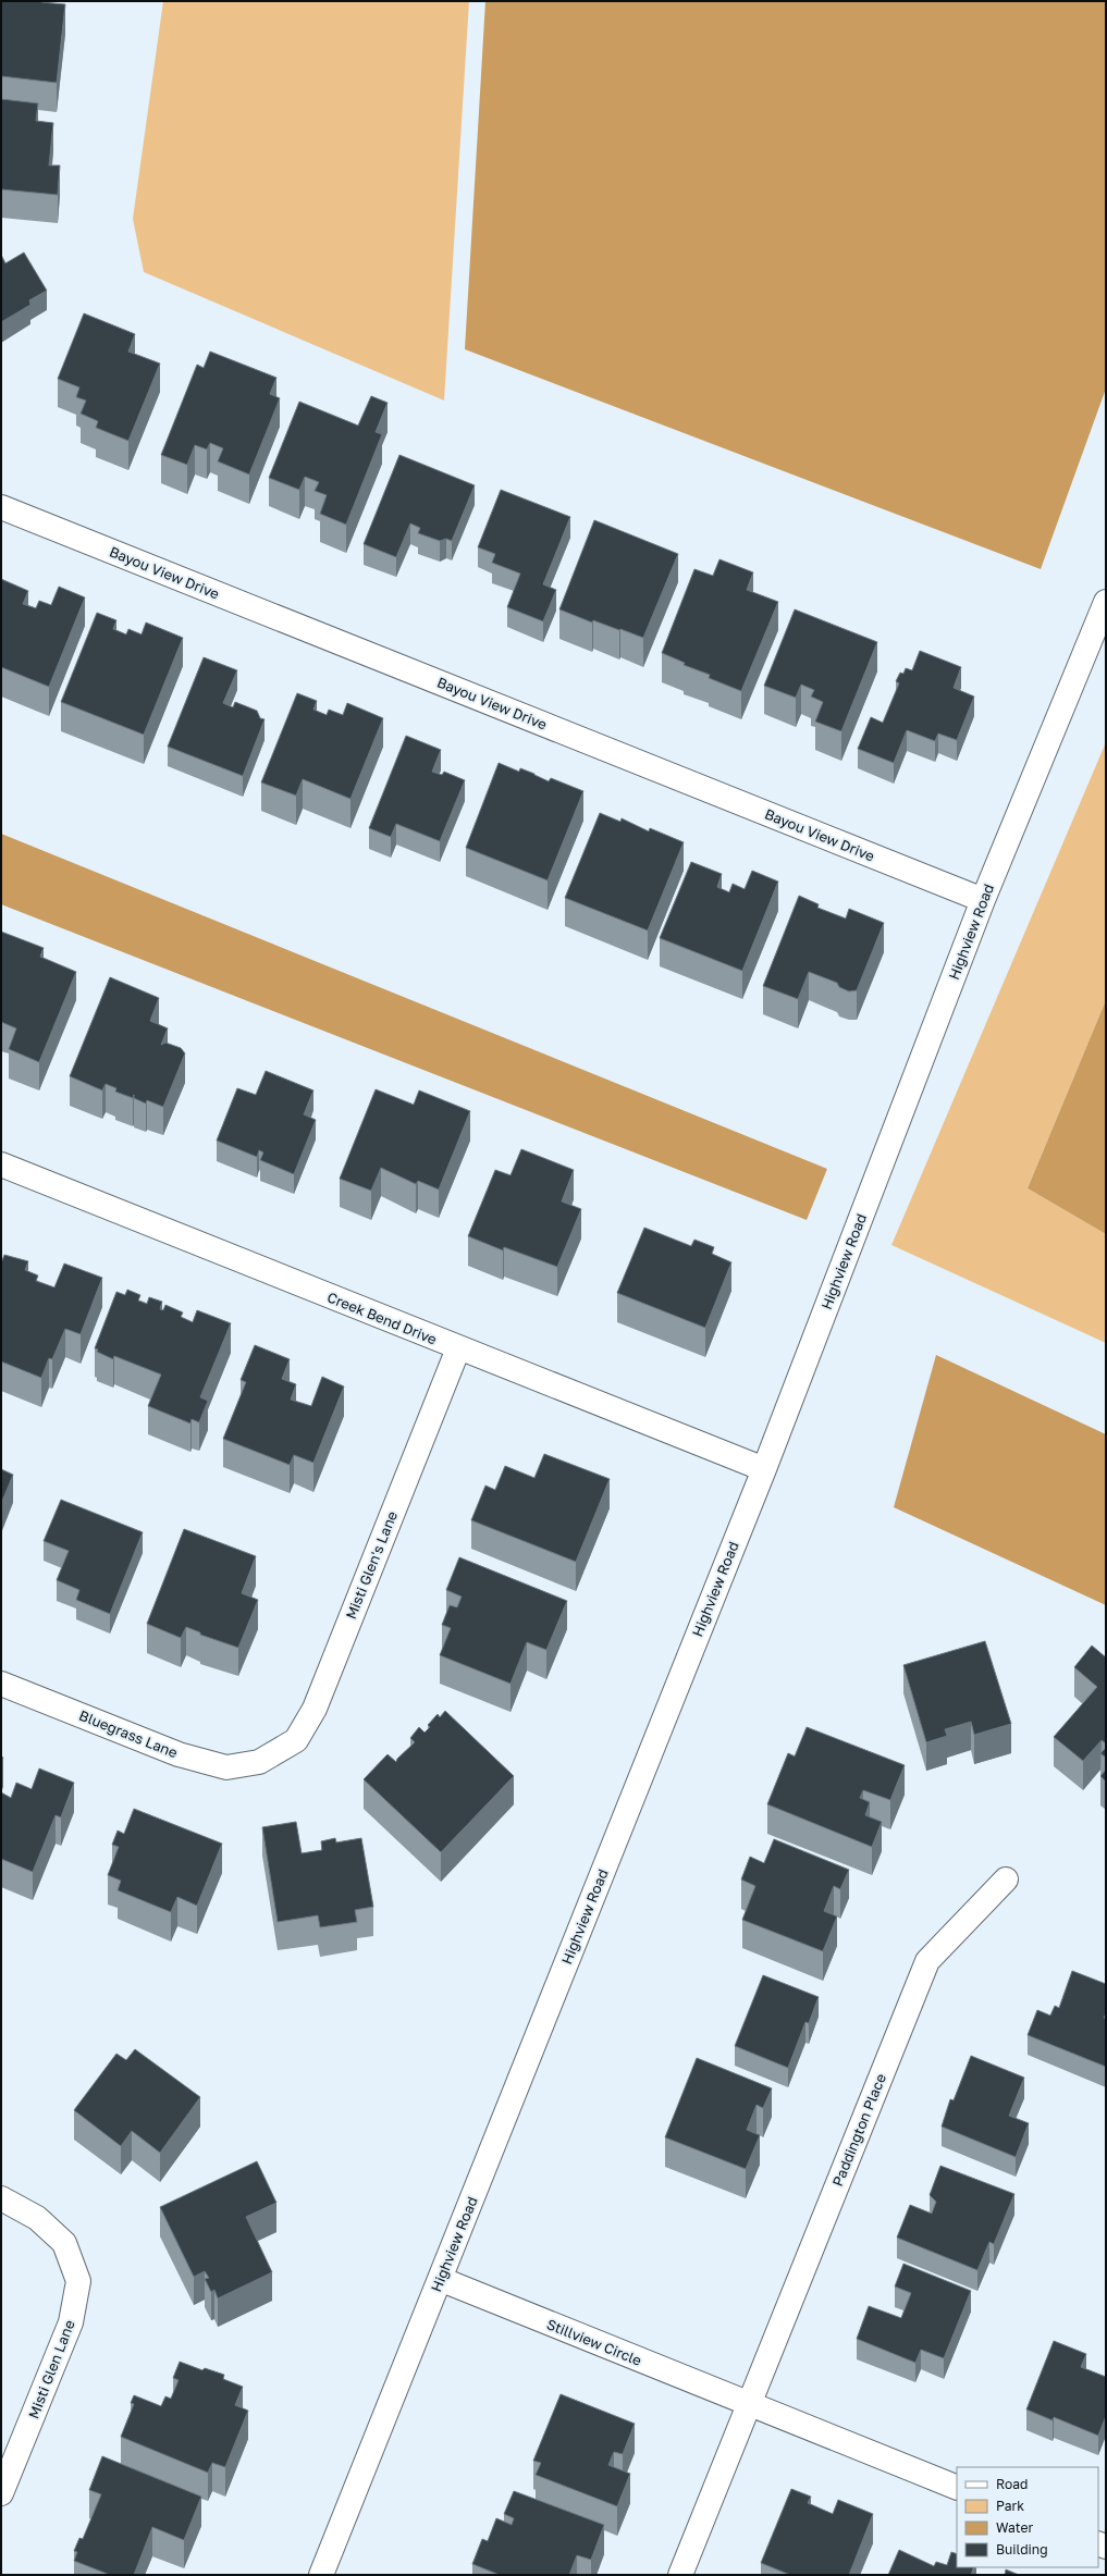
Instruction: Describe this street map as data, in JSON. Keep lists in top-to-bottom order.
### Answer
{
  "streets": {
    "street": [
      "Bayou View Drive",
      "Highview Road",
      "Creek Bend Drive",
      "Misti Glen's Lane",
      "Bluegrass Lane",
      "Paddington Place",
      "Stillview Circle",
      "Misti Glen Lane"
    ]
  },
  "crossings": [
    ["Bayou View Drive", "Highview Road"],
    ["Highview Road", "Creek Bend Drive"],
    ["Highview Road", "Stillview Circle"],
    ["Creek Bend Drive", "Misti Glen's Lane"],
    ["Misti Glen's Lane", "Bluegrass Lane"],
    ["Paddington Place", "Stillview Circle"]
  ],
  "legend": [
    "Road",
    "Park",
    "Water",
    "Building"
  ]
}
